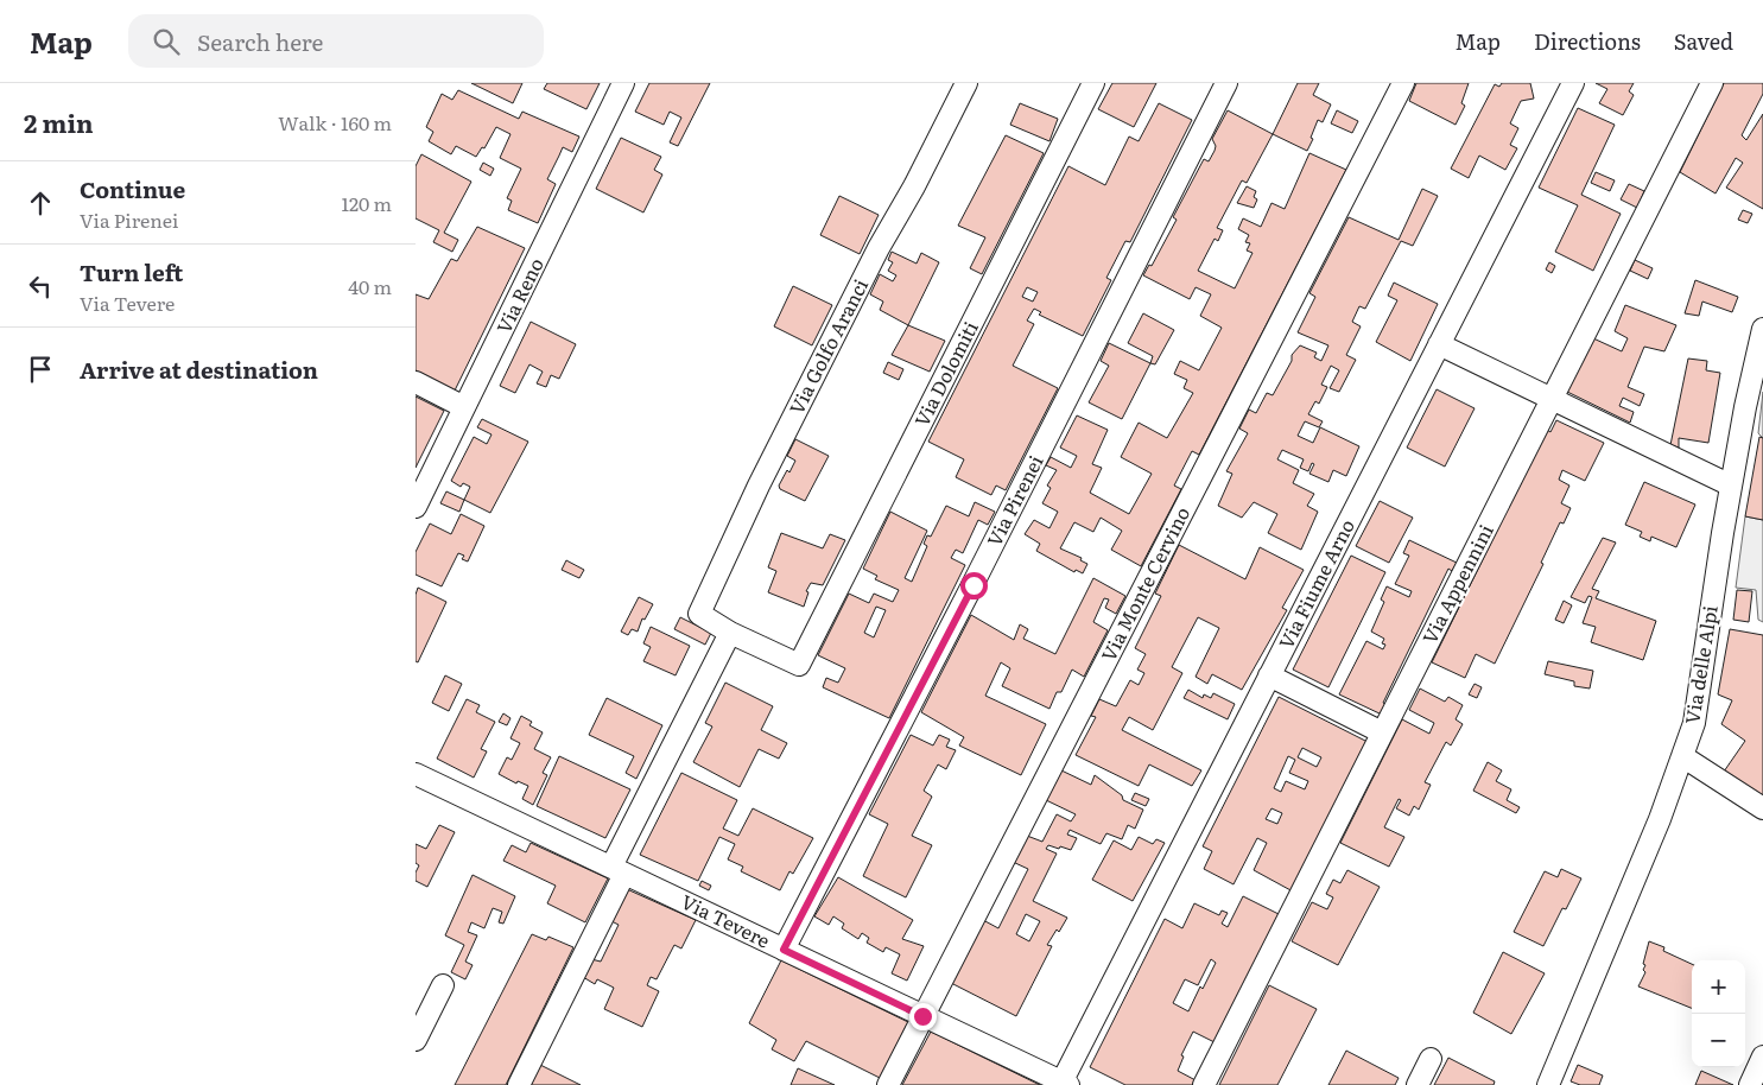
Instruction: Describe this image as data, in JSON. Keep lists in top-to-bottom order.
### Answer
{
  "streets": {
    "street": [
      "Via Reno",
      "Via Golfo Aranci",
      "Via Dolomiti",
      "Via Pirenei",
      "Via Monte Cervino",
      "Via Fiume Arno",
      "Via Appennini",
      "Via delle Alpi",
      "Via Tevere"
    ]
  },
  "crossings": [
    ["Via Golfo Aranci", "Via Dolomiti"],
    ["Via Pirenei", "Via Tevere"],
    ["Via Monte Cervino", "Via Tevere"],
    ["Via Fiume Arno", "Via Tevere"]
  ],
  "page": {
    "header": "Map",
    "search": "Search here",
    "nav": ["Map", "Directions", "Saved"],
    "heading": ["2 min", "Walk · 160 m"],
    "list": [
      ["Continue", "Via Pirenei", "120 m"],
      ["Turn left", "Via Tevere", "40 m"],
      "Arrive at destination"
    ],
    "map_buttons": ["+", "−"]
  }
}
